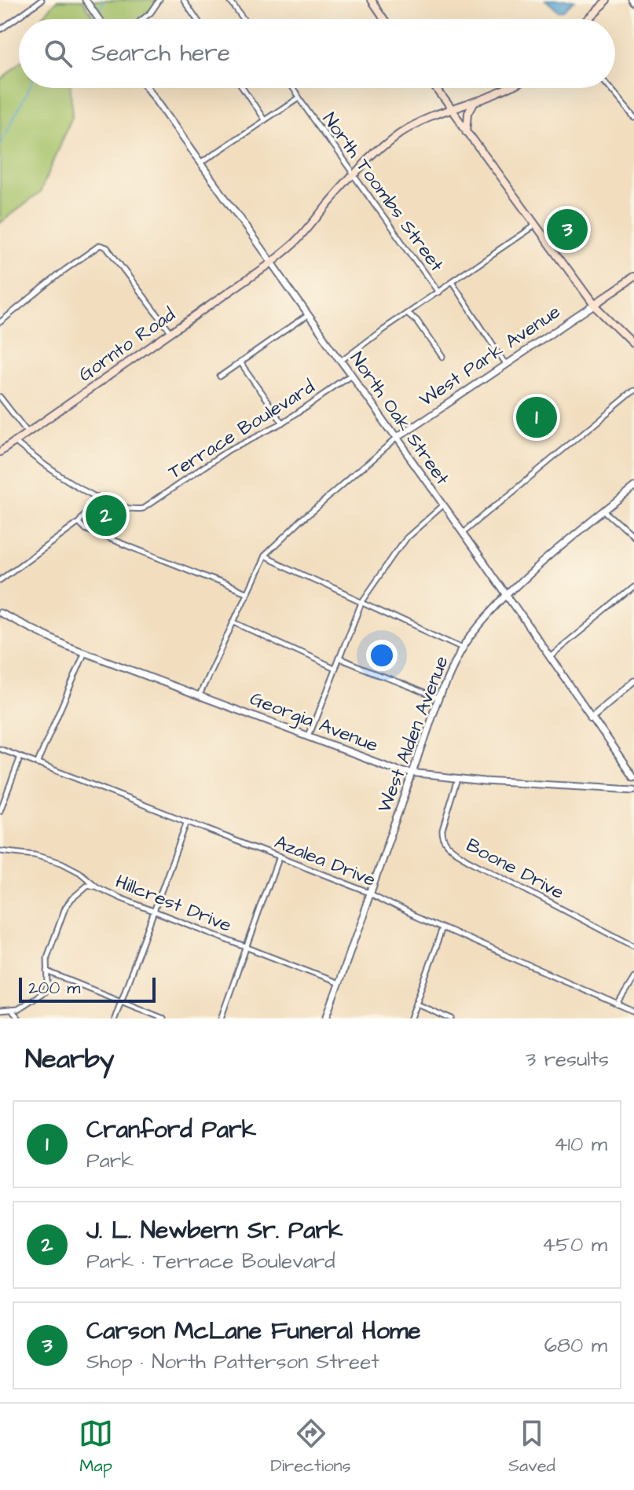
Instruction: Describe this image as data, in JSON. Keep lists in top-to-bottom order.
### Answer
{
  "streets": {
    "main road": ["Gornto Road"],
    "street": [
      "North Toombs Street",
      "West Park Avenue",
      "North Oak Street",
      "Terrace Boulevard",
      "Georgia Avenue",
      "West Alden Avenue",
      "Azalea Drive",
      "Boone Drive",
      "Hillcrest Drive"
    ]
  },
  "crossings": [
    ["North Toombs Street", "Gornto Road"],
    ["North Toombs Street", "West Park Avenue"],
    ["Gornto Road", "North Oak Street"],
    ["Gornto Road", "Terrace Boulevard"],
    ["West Park Avenue", "North Oak Street"],
    ["West Park Avenue", "Georgia Avenue"],
    ["North Oak Street", "Terrace Boulevard"],
    ["North Oak Street", "West Alden Avenue"],
    ["Georgia Avenue", "West Alden Avenue"],
    ["Georgia Avenue", "Boone Drive"],
    ["West Alden Avenue", "Azalea Drive"],
    ["West Alden Avenue", "Hillcrest Drive"]
  ],
  "scale_bar": "200 m",
  "page": {
    "search": "Search here",
    "pins": ["3", "1", "2"],
    "scale": "200 m",
    "heading": ["Nearby", "3 results"],
    "list": [
      {
        "mark": "1",
        "name": "Cranford Park",
        "note": "Park",
        "value": "410 m"
      },
      {
        "mark": "2",
        "name": "J. L. Newbern Sr. Park",
        "note": "Park · Terrace Boulevard",
        "value": "450 m"
      },
      {
        "mark": "3",
        "name": "Carson McLane Funeral Home",
        "note": "Shop · North Patterson Street",
        "value": "680 m"
      }
    ],
    "nav": ["Map", "Directions", "Saved"]
  }
}
